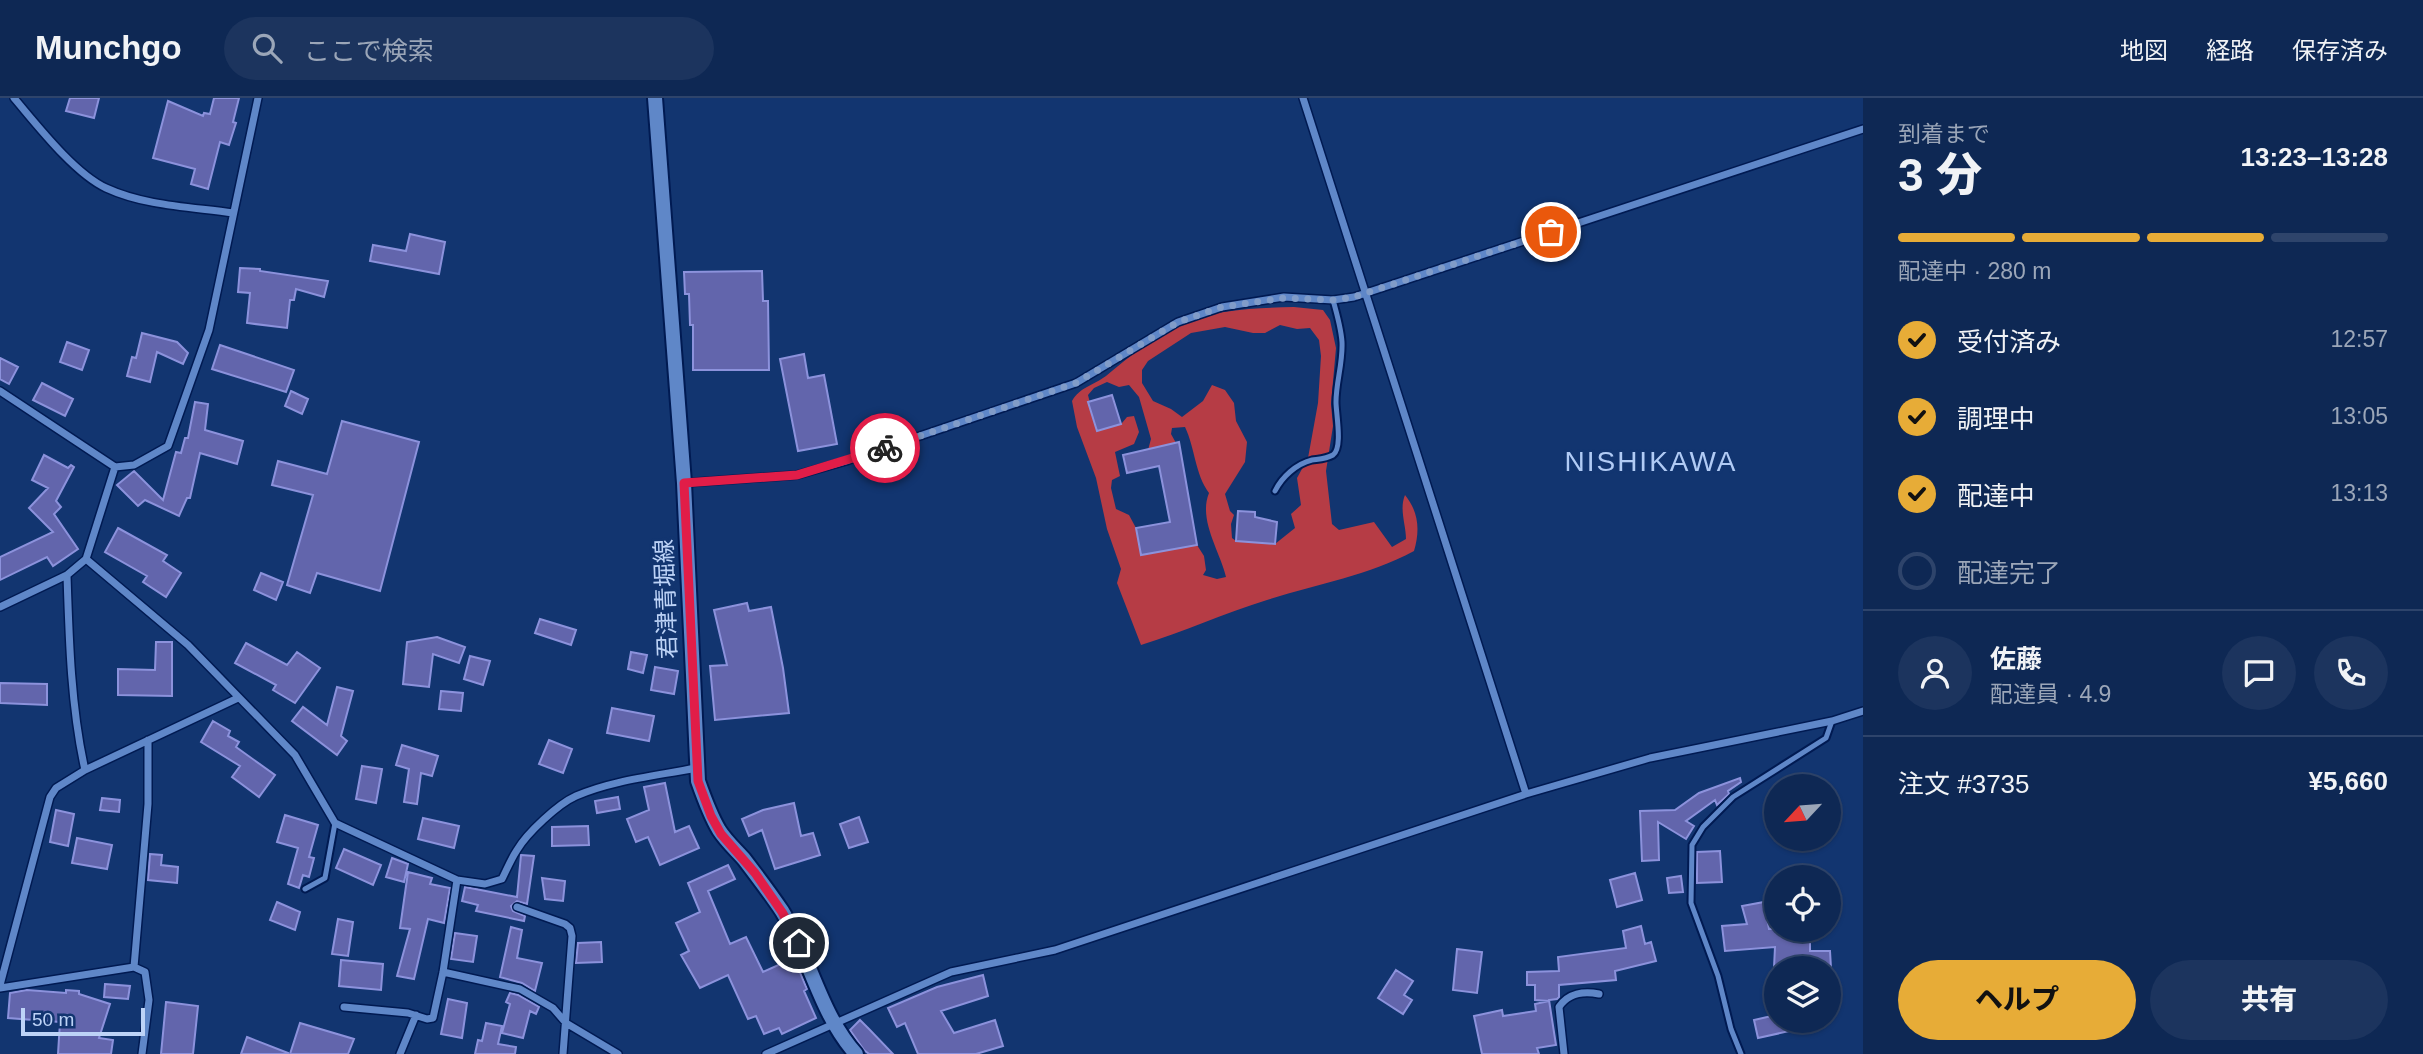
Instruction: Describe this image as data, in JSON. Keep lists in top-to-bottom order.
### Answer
{
  "streets": {
    "main road": ["君津青堀線"]
  },
  "districts": ["NISHIKAWA"],
  "scale_bar": "50 m",
  "north": "bottom left",
  "page": {
    "header": "Munchgo",
    "search": "ここで検索",
    "nav": ["地図", "経路", "保存済み"],
    "heading": ["3 分", "到着まで", "13:23–13:28"],
    "panel": [
      "佐藤",
      "配達員 · 4.9",
      "注文 #3735",
      "¥5,660"
    ],
    "bar": "配達中 · 280 m",
    "list": [
      ["受付済み", "12:57"],
      ["調理中", "13:05"],
      ["配達中", "13:13"],
      "配達完了"
    ],
    "buttons": ["ヘルプ", "共有"],
    "scale": "50 m"
  }
}
